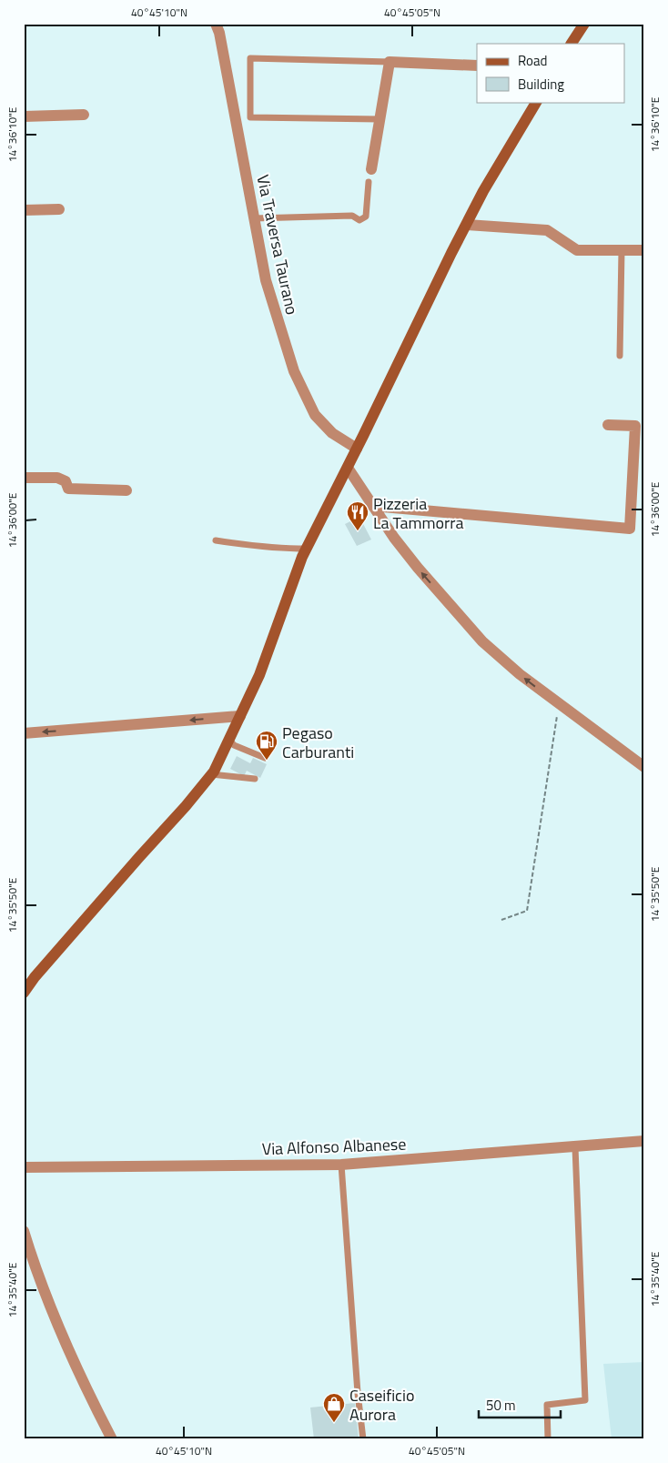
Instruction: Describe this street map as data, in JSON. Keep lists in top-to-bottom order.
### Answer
{
  "streets": {
    "street": ["Via Traversa Taurano", "Via Alfonso Albanese"]
  },
  "places": {
    "restaurant": ["Pizzeria La Tammorra"],
    "fuel station": ["Pegaso Carburanti"],
    "shop": ["Caseificio Aurora"]
  },
  "legend": ["Road", "Building"],
  "scale_bar": "50 m",
  "coordinates": [
    "40°45'10\"N",
    "40°45'05\"N",
    "14°36'10\"E",
    "14°36'00\"E",
    "14°35'50\"E",
    "14°35'40\"E"
  ]
}
